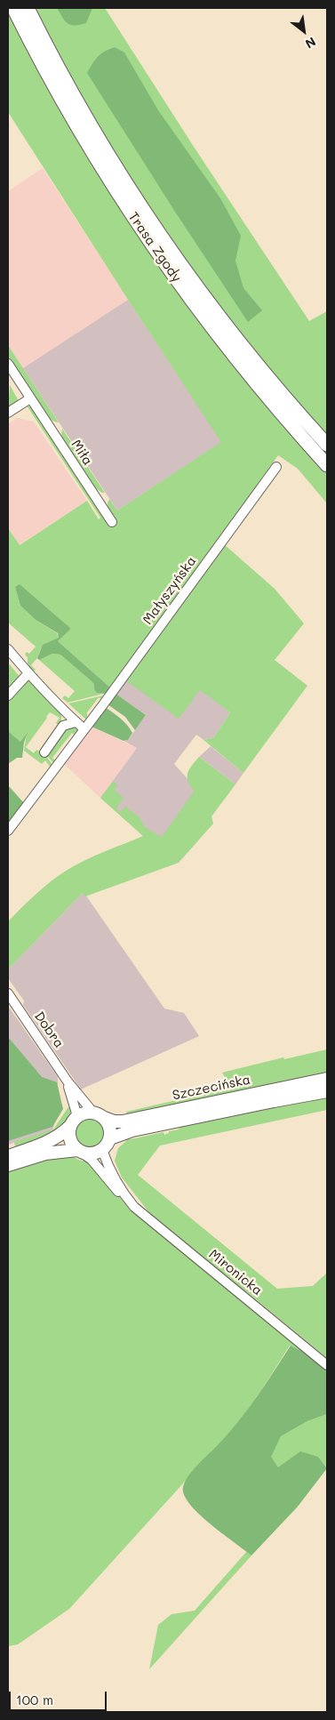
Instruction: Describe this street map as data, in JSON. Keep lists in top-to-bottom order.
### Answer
{
  "streets": {
    "highway": ["Trasa Zgody"],
    "main road": ["Szczecińska"],
    "street": [
      "Miła",
      "Małyszyńska",
      "Dobra",
      "Mironicka"
    ]
  },
  "crossings": [
    ["Dobra", "Szczecińska"],
    ["Dobra", "Mironicka"],
    ["Szczecińska", "Mironicka"]
  ],
  "scale_bar": "100 m",
  "north": "bottom right"
}
